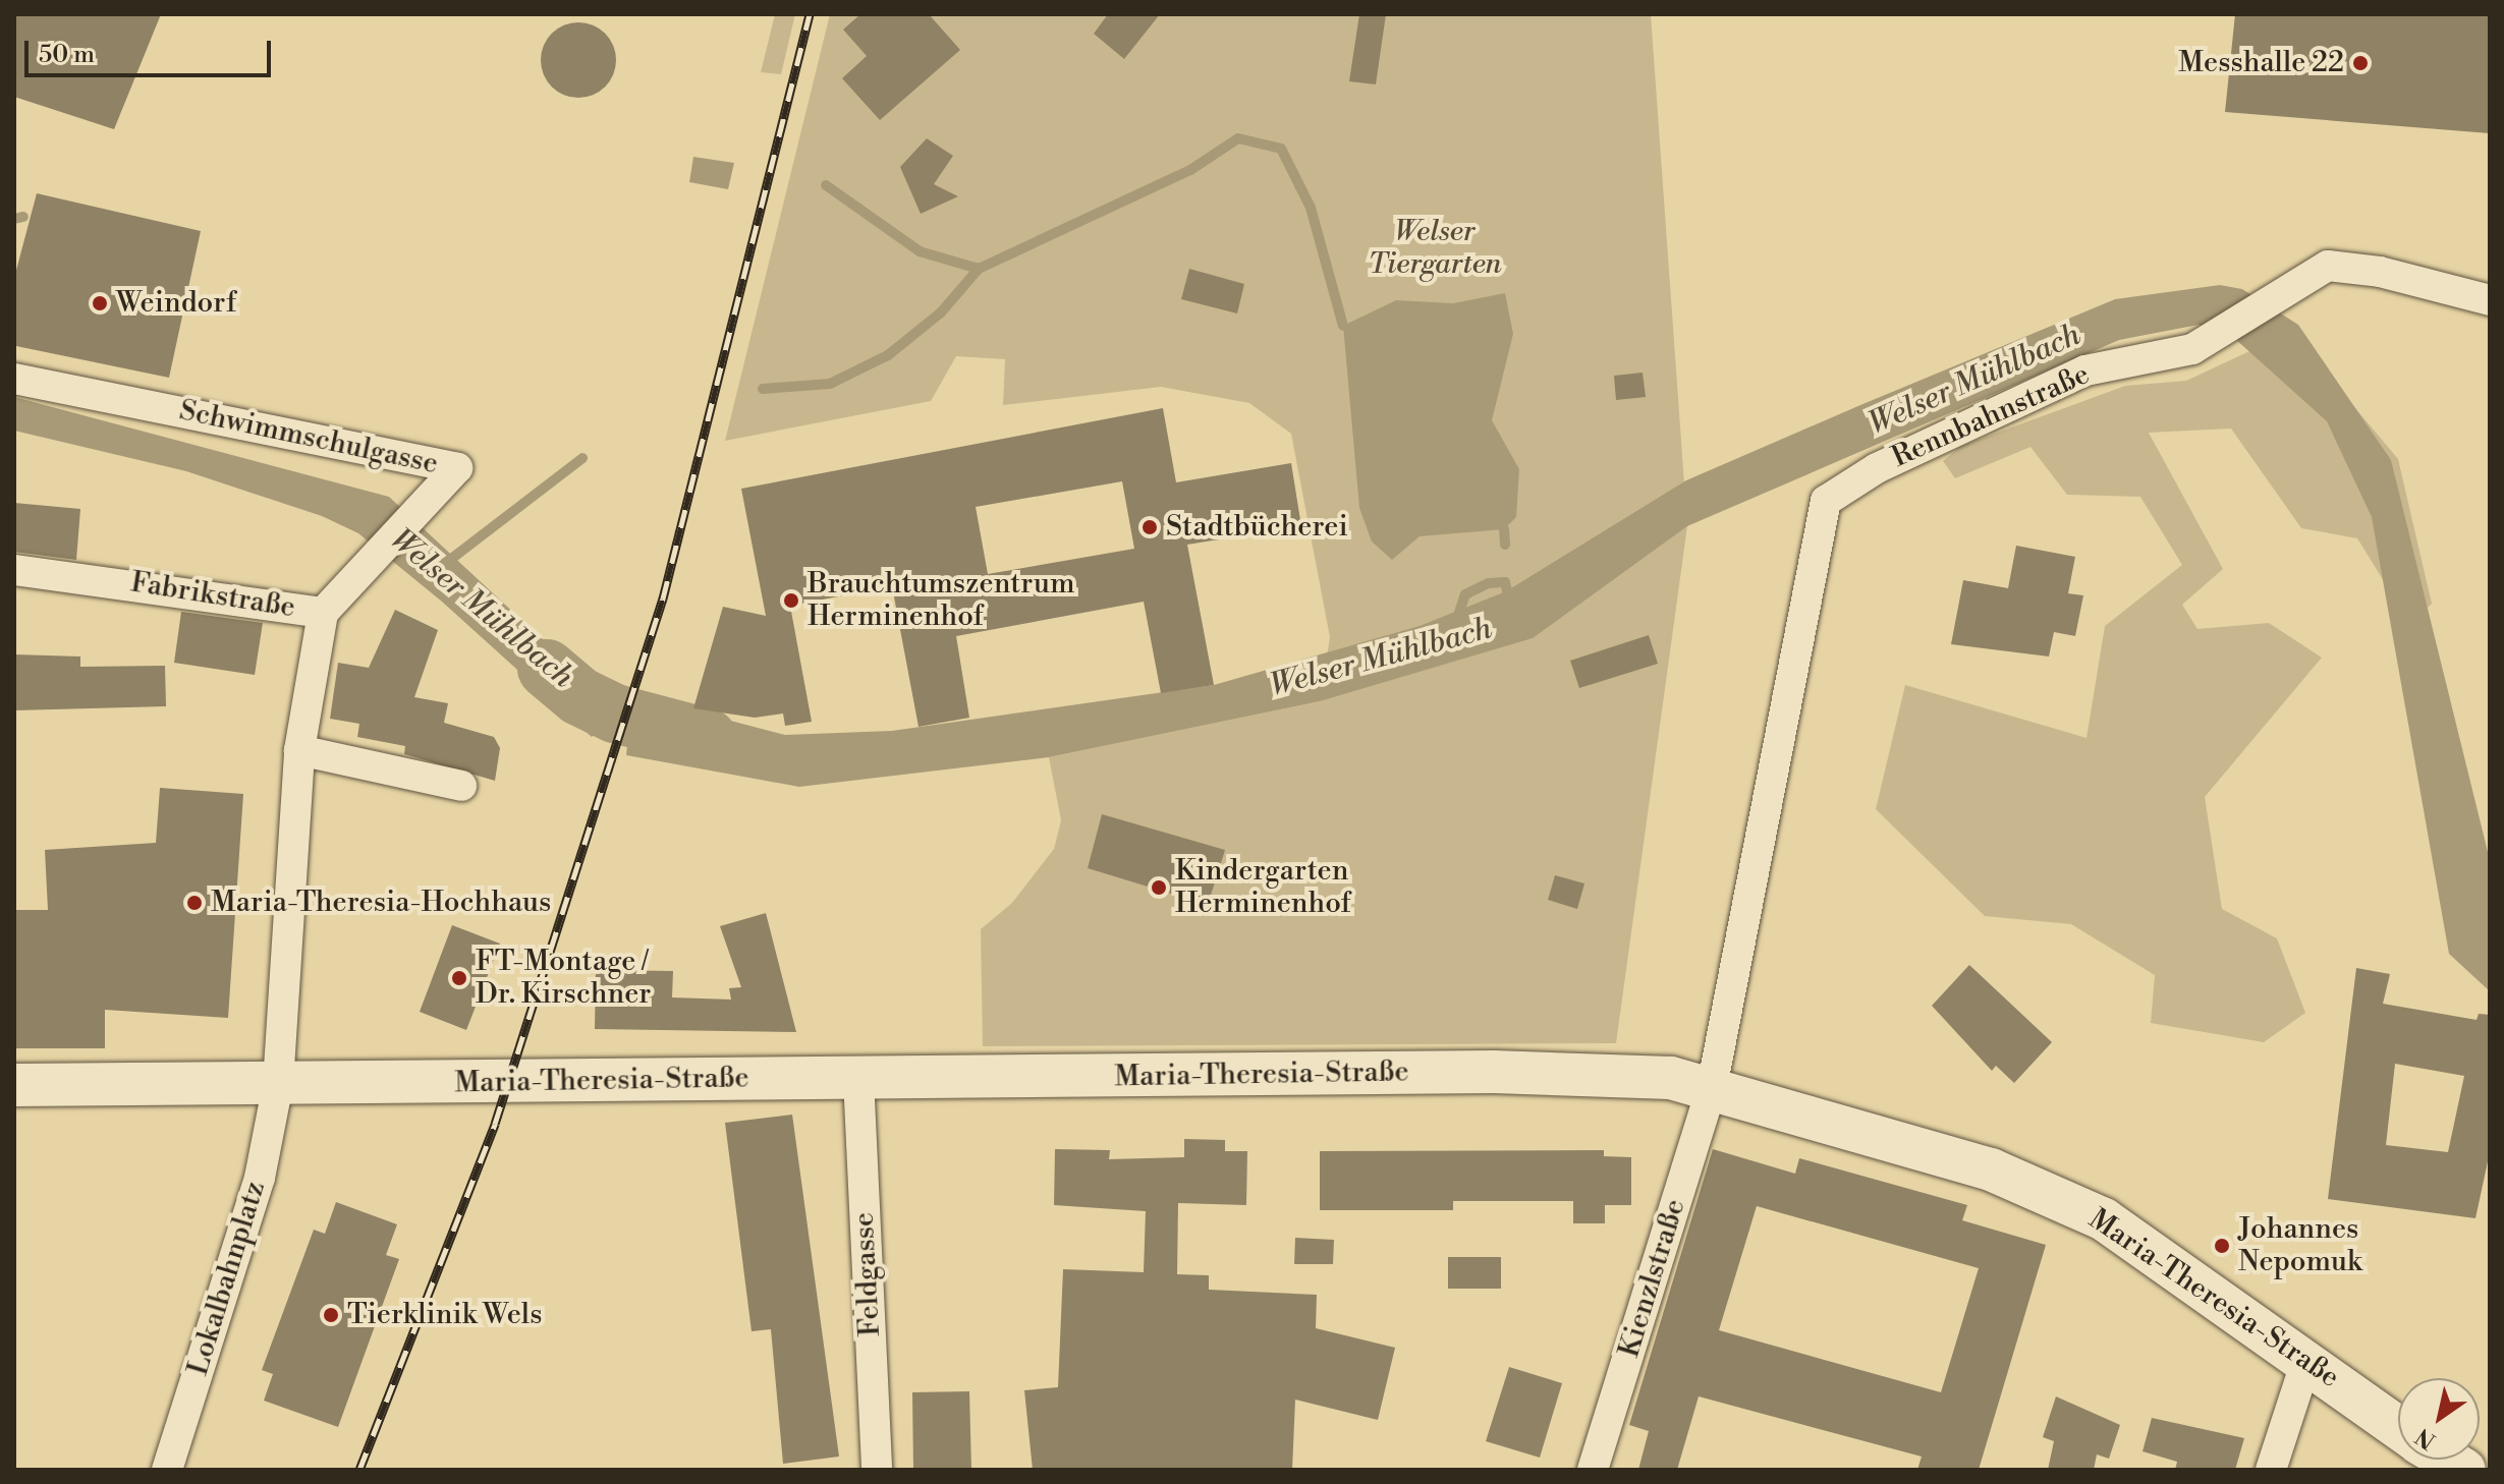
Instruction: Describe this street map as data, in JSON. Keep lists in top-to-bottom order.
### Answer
{
  "streets": {
    "main road": ["Maria-Theresia-Straße"],
    "street": [
      "Rennbahnstraße",
      "Schwimmschulgasse",
      "Fabrikstraße",
      "Feldgasse",
      "Lokalbahnplatz",
      "Kienzlstraße"
    ]
  },
  "crossings": [
    ["Rennbahnstraße", "Maria-Theresia-Straße"],
    ["Rennbahnstraße", "Kienzlstraße"],
    ["Schwimmschulgasse", "Fabrikstraße"],
    ["Fabrikstraße", "Maria-Theresia-Straße"],
    ["Fabrikstraße", "Lokalbahnplatz"],
    ["Maria-Theresia-Straße", "Feldgasse"],
    ["Maria-Theresia-Straße", "Lokalbahnplatz"],
    ["Maria-Theresia-Straße", "Kienzlstraße"]
  ],
  "water": ["Welser Mühlbach"],
  "parks": ["Welser Tiergarten"],
  "places": [
    "Messhalle 22",
    "Weindorf",
    "Stadtbücherei",
    "Brauchtumszentrum Herminenhof",
    "Kindergarten Herminenhof",
    "Maria-Theresia-Hochhaus",
    "FT-Montage / Dr. Kirschner",
    "Johannes Nepomuk",
    "Tierklinik Wels"
  ],
  "scale_bar": "50 m",
  "north": "bottom left"
}
